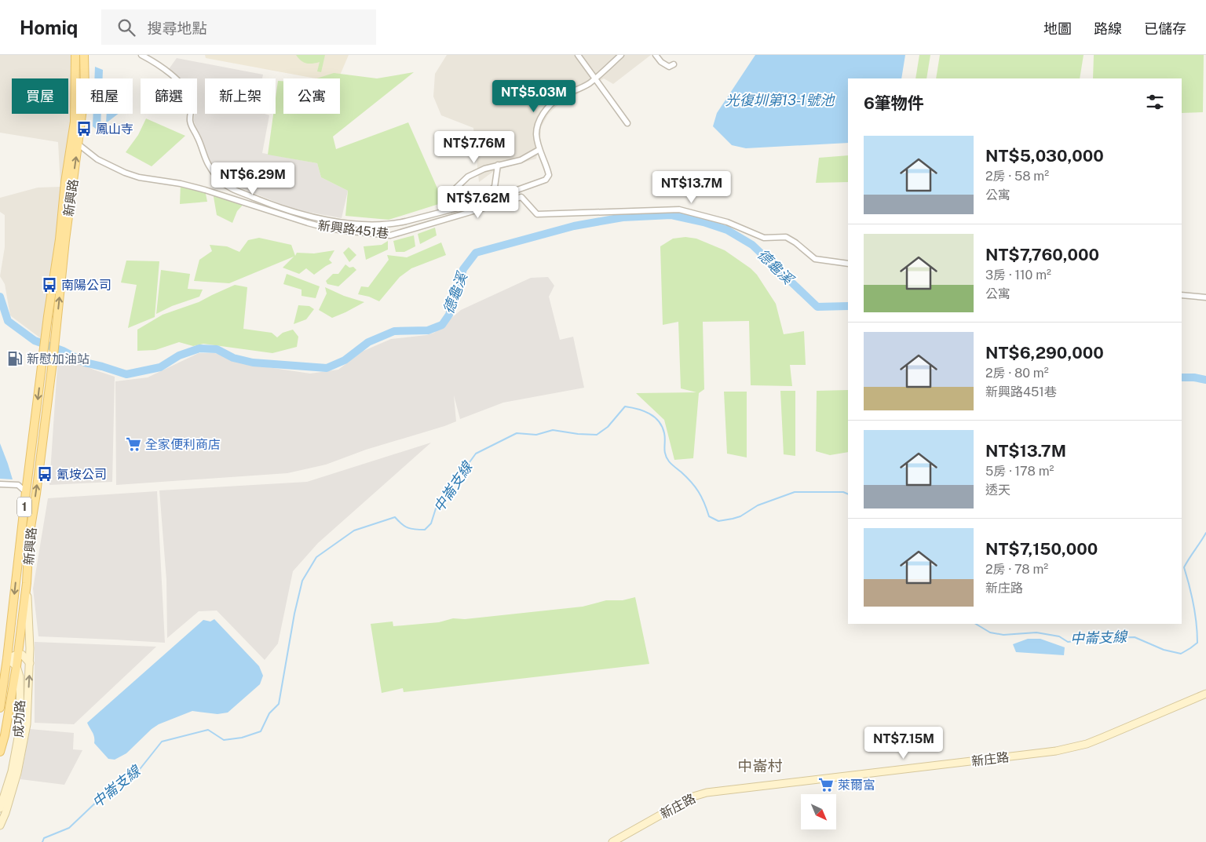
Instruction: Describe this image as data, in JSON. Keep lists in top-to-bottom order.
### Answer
{
  "streets": {
    "main road": ["新興路", "1"],
    "street": ["新興路451巷", "成功路", "新庄路"]
  },
  "crossings": [
    ["新興路", "新興路451巷"],
    ["新興路", "1"],
    ["新興路", "成功路"],
    ["1", "成功路"]
  ],
  "districts": ["中崙村"],
  "water": ["光復圳第13-1號池", "德龜溪", "中崙支線"],
  "places": {
    "bus stop": ["鳳山寺", "南陽公司", "氰垵公司"],
    "fuel station": ["新慰加油站"],
    "supermarket": ["全家便利商店", "萊爾富"]
  },
  "north": "bottom right",
  "page": {
    "header": "Homiq",
    "search": "搜尋地點",
    "nav": ["地圖", "路線", "已儲存"],
    "chip": [
      "買屋",
      "租屋",
      "篩選",
      "新上架",
      "公寓"
    ],
    "heading": "6筆物件",
    "price": [
      "NT$5.03M",
      "NT$7.76M",
      "NT$6.29M",
      "NT$13.7M",
      "NT$7.62M",
      "NT$7.15M"
    ],
    "list": [
      {
        "name": "NT$5,030,000",
        "note": "2房 · 58 m² · 公寓"
      },
      {
        "name": "NT$7,760,000",
        "note": "3房 · 110 m² · 公寓"
      },
      {
        "name": "NT$6,290,000",
        "note": "2房 · 80 m² · 新興路451巷"
      },
      {
        "name": "NT$13.7M",
        "note": "5房 · 178 m² · 透天"
      },
      {
        "name": "NT$7,150,000",
        "note": "2房 · 78 m² · 新庄路"
      }
    ]
  }
}
